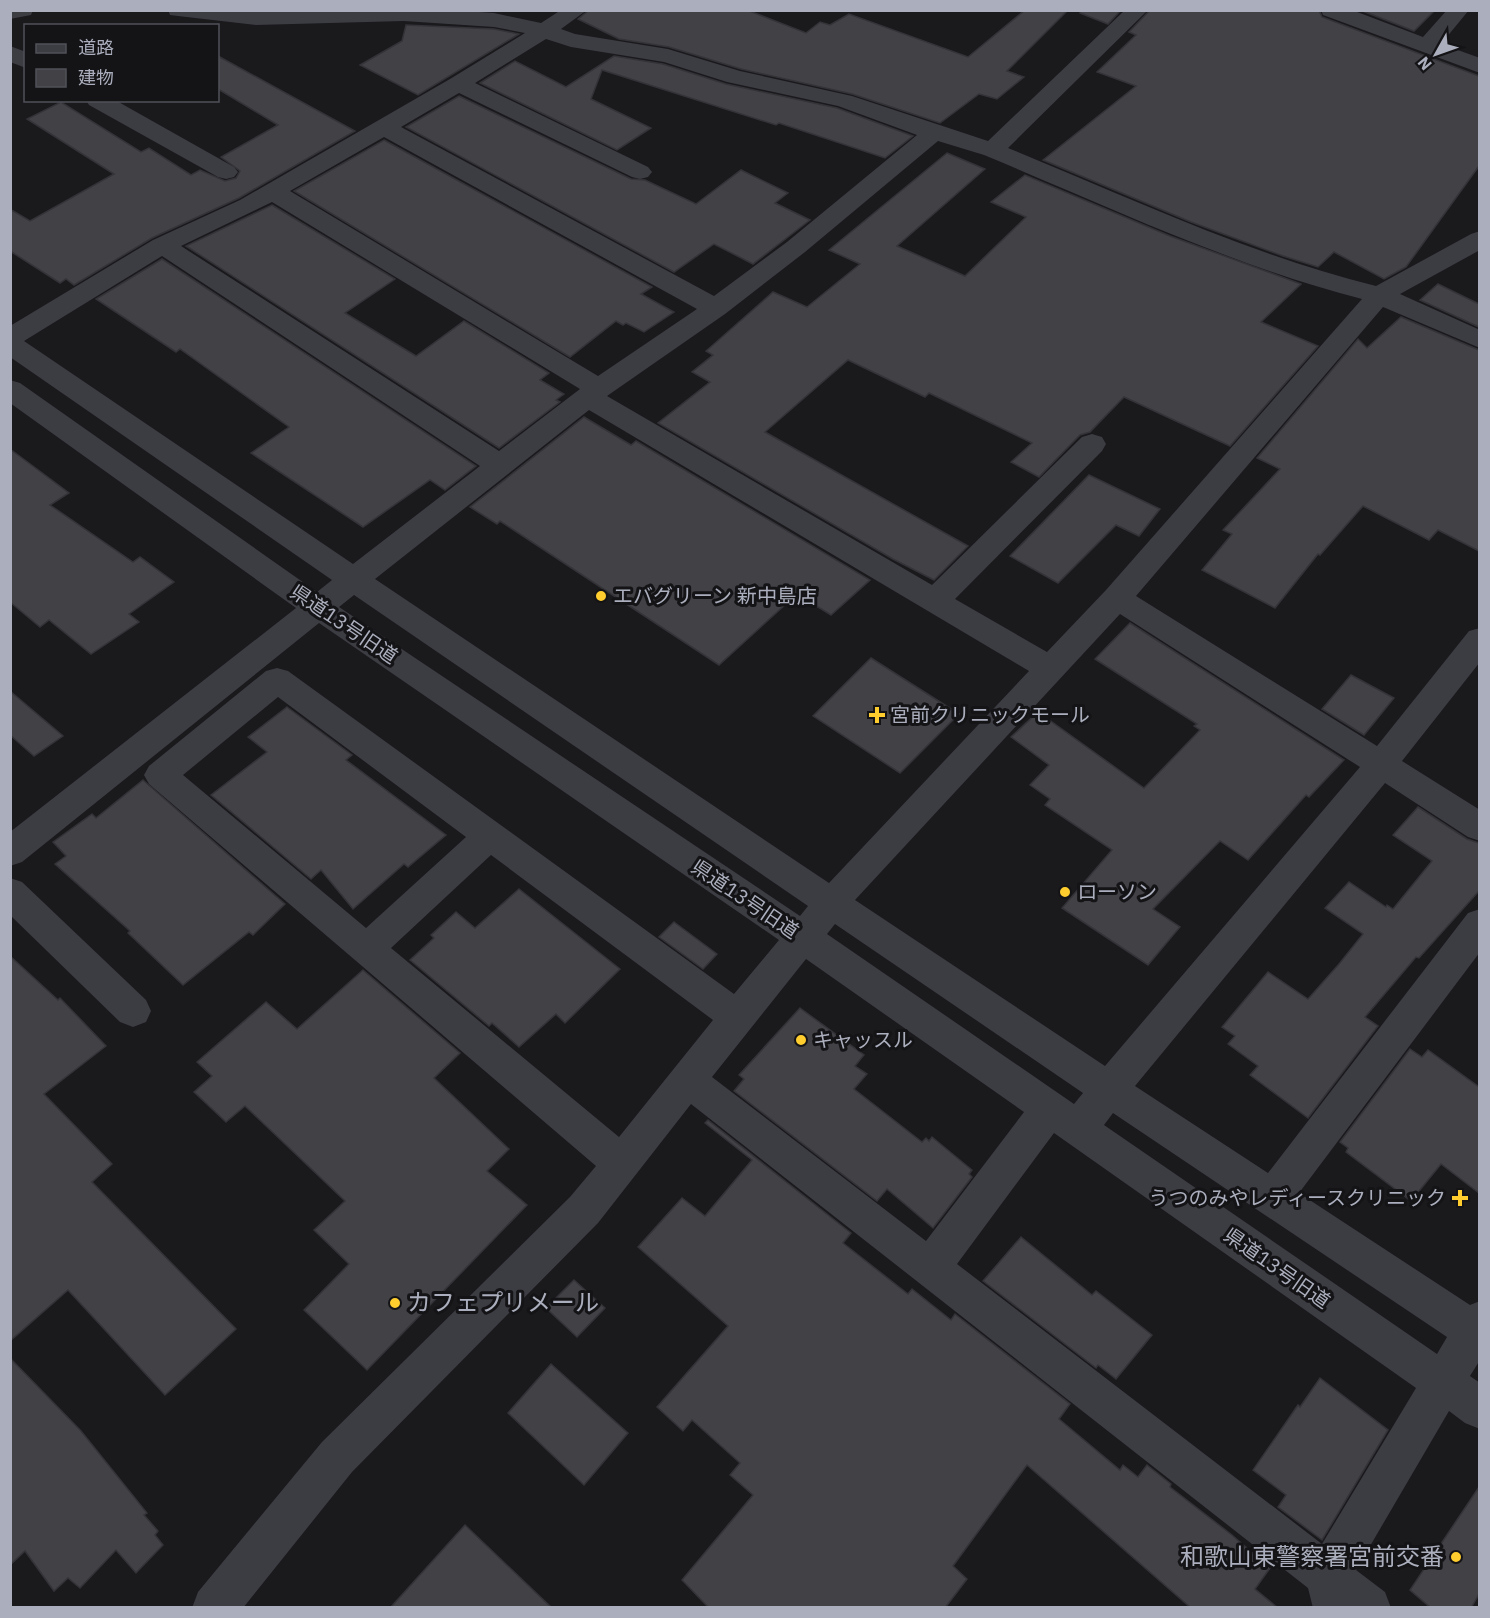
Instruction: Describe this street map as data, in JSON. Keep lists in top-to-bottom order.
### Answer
{
  "streets": {
    "street": ["県道13号旧道"]
  },
  "places": {
    "other": [
      "エバグリーン 新中島店",
      "ローソン",
      "キャッスル",
      "カフェプリメール",
      "和歌山東警察署宮前交番"
    ],
    "health": ["宮前クリニックモール", "うつのみやレディースクリニック"]
  },
  "legend": ["道路", "建物"],
  "north": "bottom left"
}
